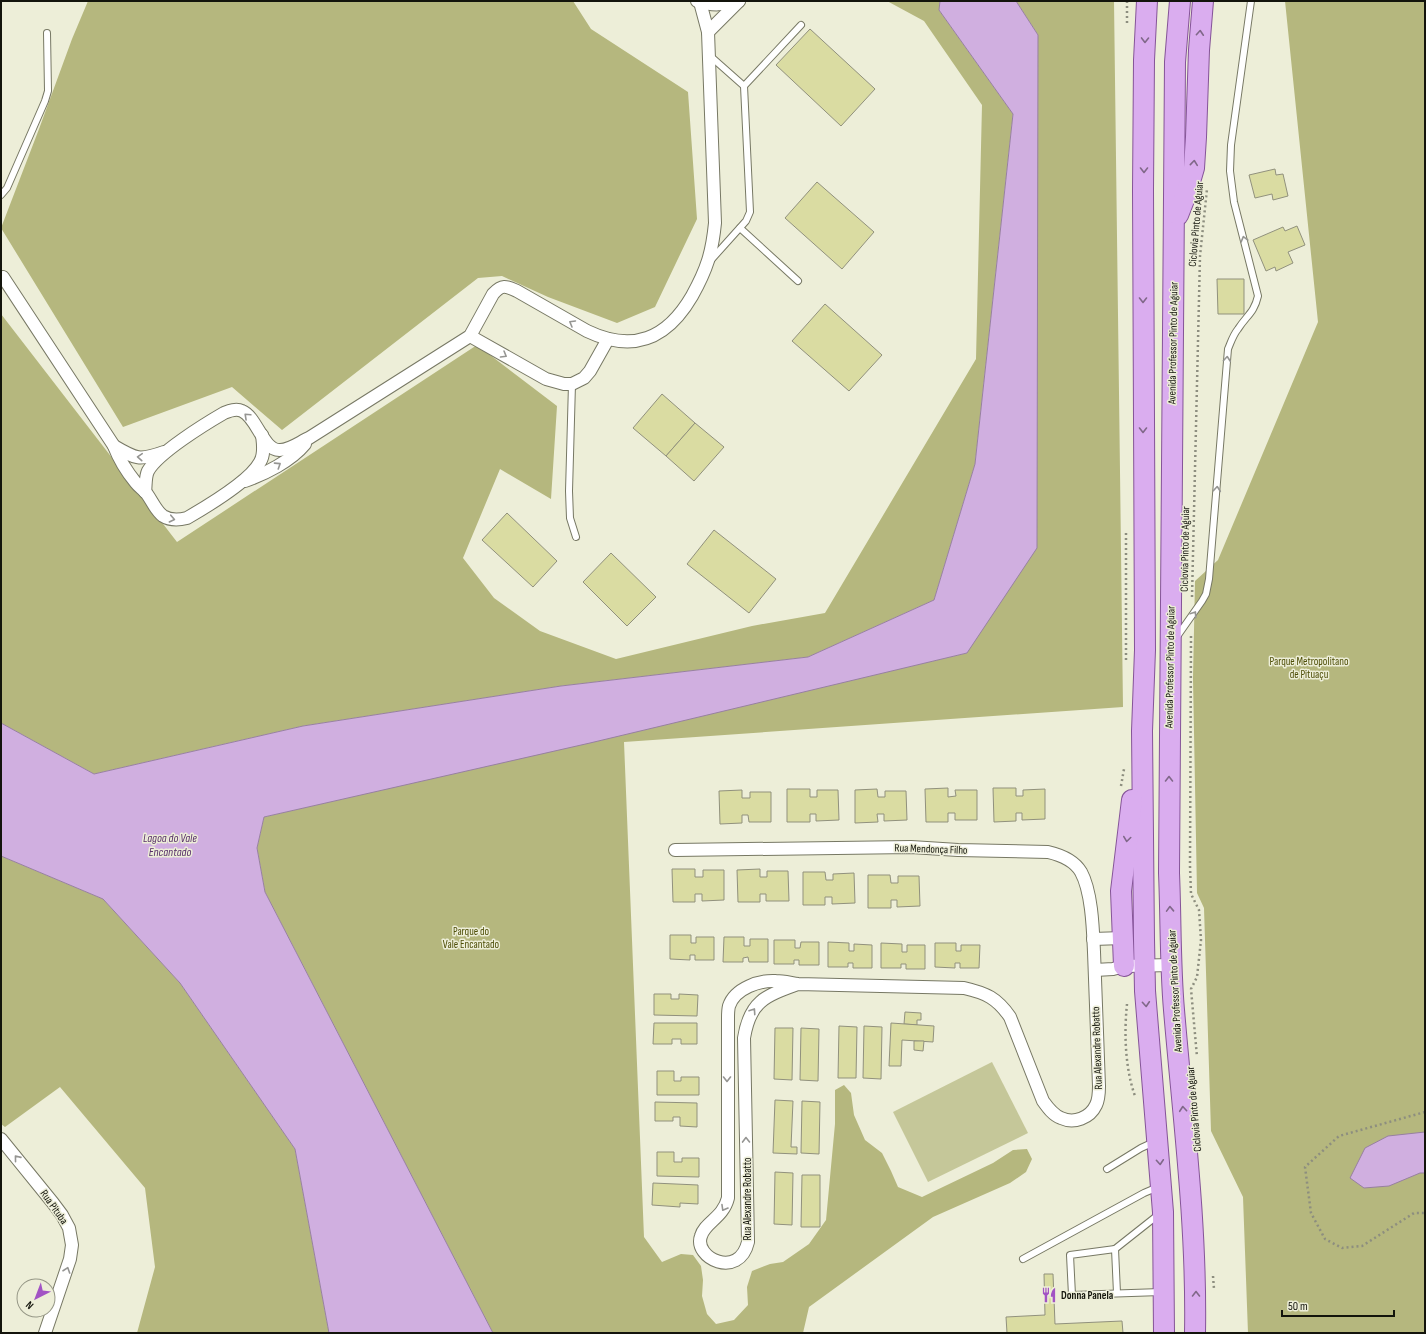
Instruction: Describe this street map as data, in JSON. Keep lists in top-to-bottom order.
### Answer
{
  "streets": {
    "main road": ["Avenida Professor Pinto de Aguiar"],
    "street": ["Rua Mendonça Filho", "Rua Alexandre Robatto", "Rua Pituba"],
    "path": ["Ciclovia Pinto de Aguiar"]
  },
  "crossings": [
    ["Rua Mendonça Filho", "Rua Alexandre Robatto"]
  ],
  "one_way": ["Rua Pituba"],
  "water": ["Lagoa do Vale Encantado"],
  "parks": ["Parque Metropolitano de Pituaçu", "Parque do Vale Encantado"],
  "places": {
    "restaurant": ["Donna Panela"]
  },
  "scale_bar": "50 m",
  "north": "bottom left"
}
